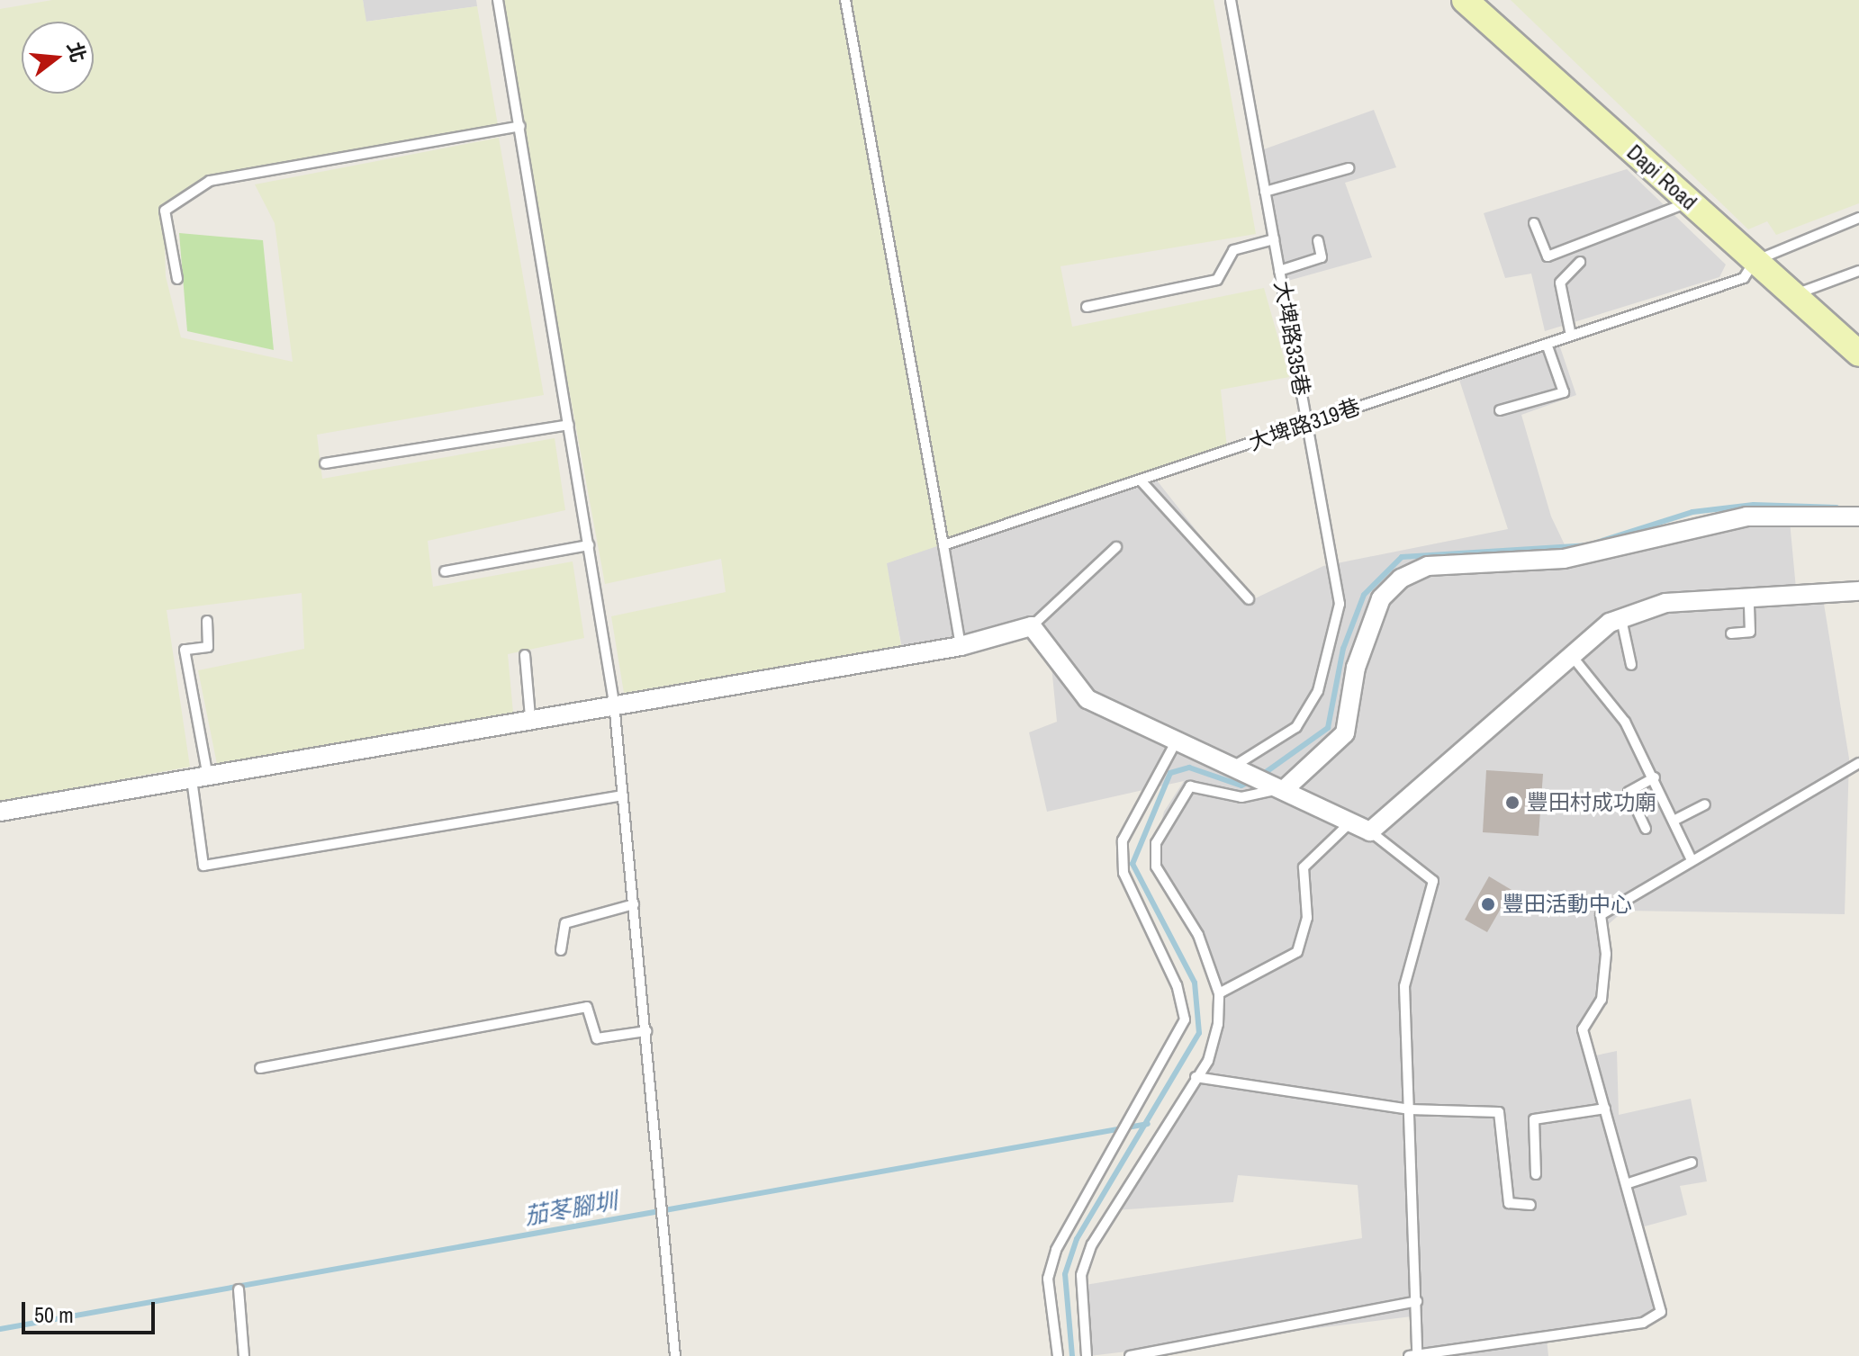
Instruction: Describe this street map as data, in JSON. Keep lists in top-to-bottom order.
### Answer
{
  "streets": {
    "main road": ["Dapi Road"],
    "lane": ["大埤路335巷", "大埤路319巷"]
  },
  "crossings": [
    ["Dapi Road", "大埤路319巷"],
    ["大埤路335巷", "大埤路319巷"]
  ],
  "water": ["茄苳腳圳"],
  "places": ["豐田村成功廟", "豐田活動中心"],
  "scale_bar": "50 m",
  "north": "right"
}
